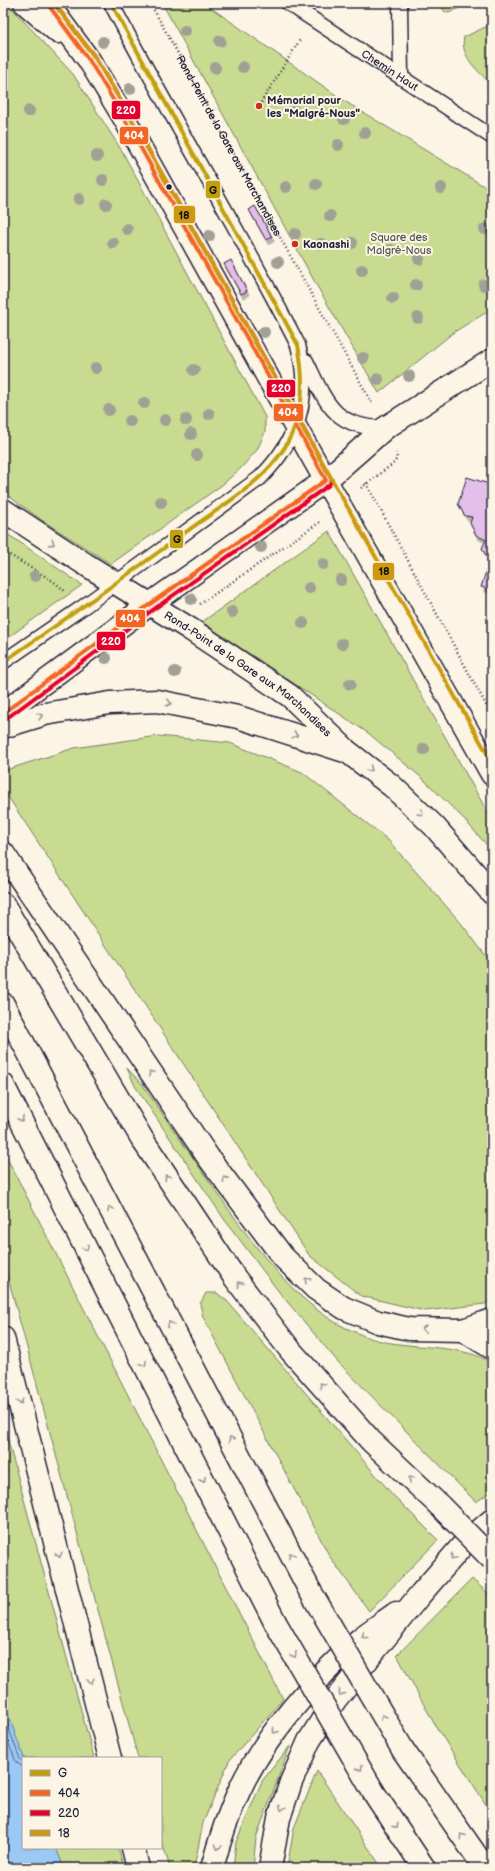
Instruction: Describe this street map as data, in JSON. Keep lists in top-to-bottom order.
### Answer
{
  "streets": {
    "main road": ["Rond-Point de la Gare aux Marchandises"],
    "lane": ["Chemin Haut"]
  },
  "parks": ["Square des Malgré-Nous"],
  "places": ["Mémorial pour les \"Malgré-Nous\"", "Kaonashi"],
  "lines": [
    "transit line G",
    "transit line 404",
    "transit line 220",
    "transit line 18"
  ],
  "legend": [
    "G",
    "404",
    "220",
    "18"
  ]
}
